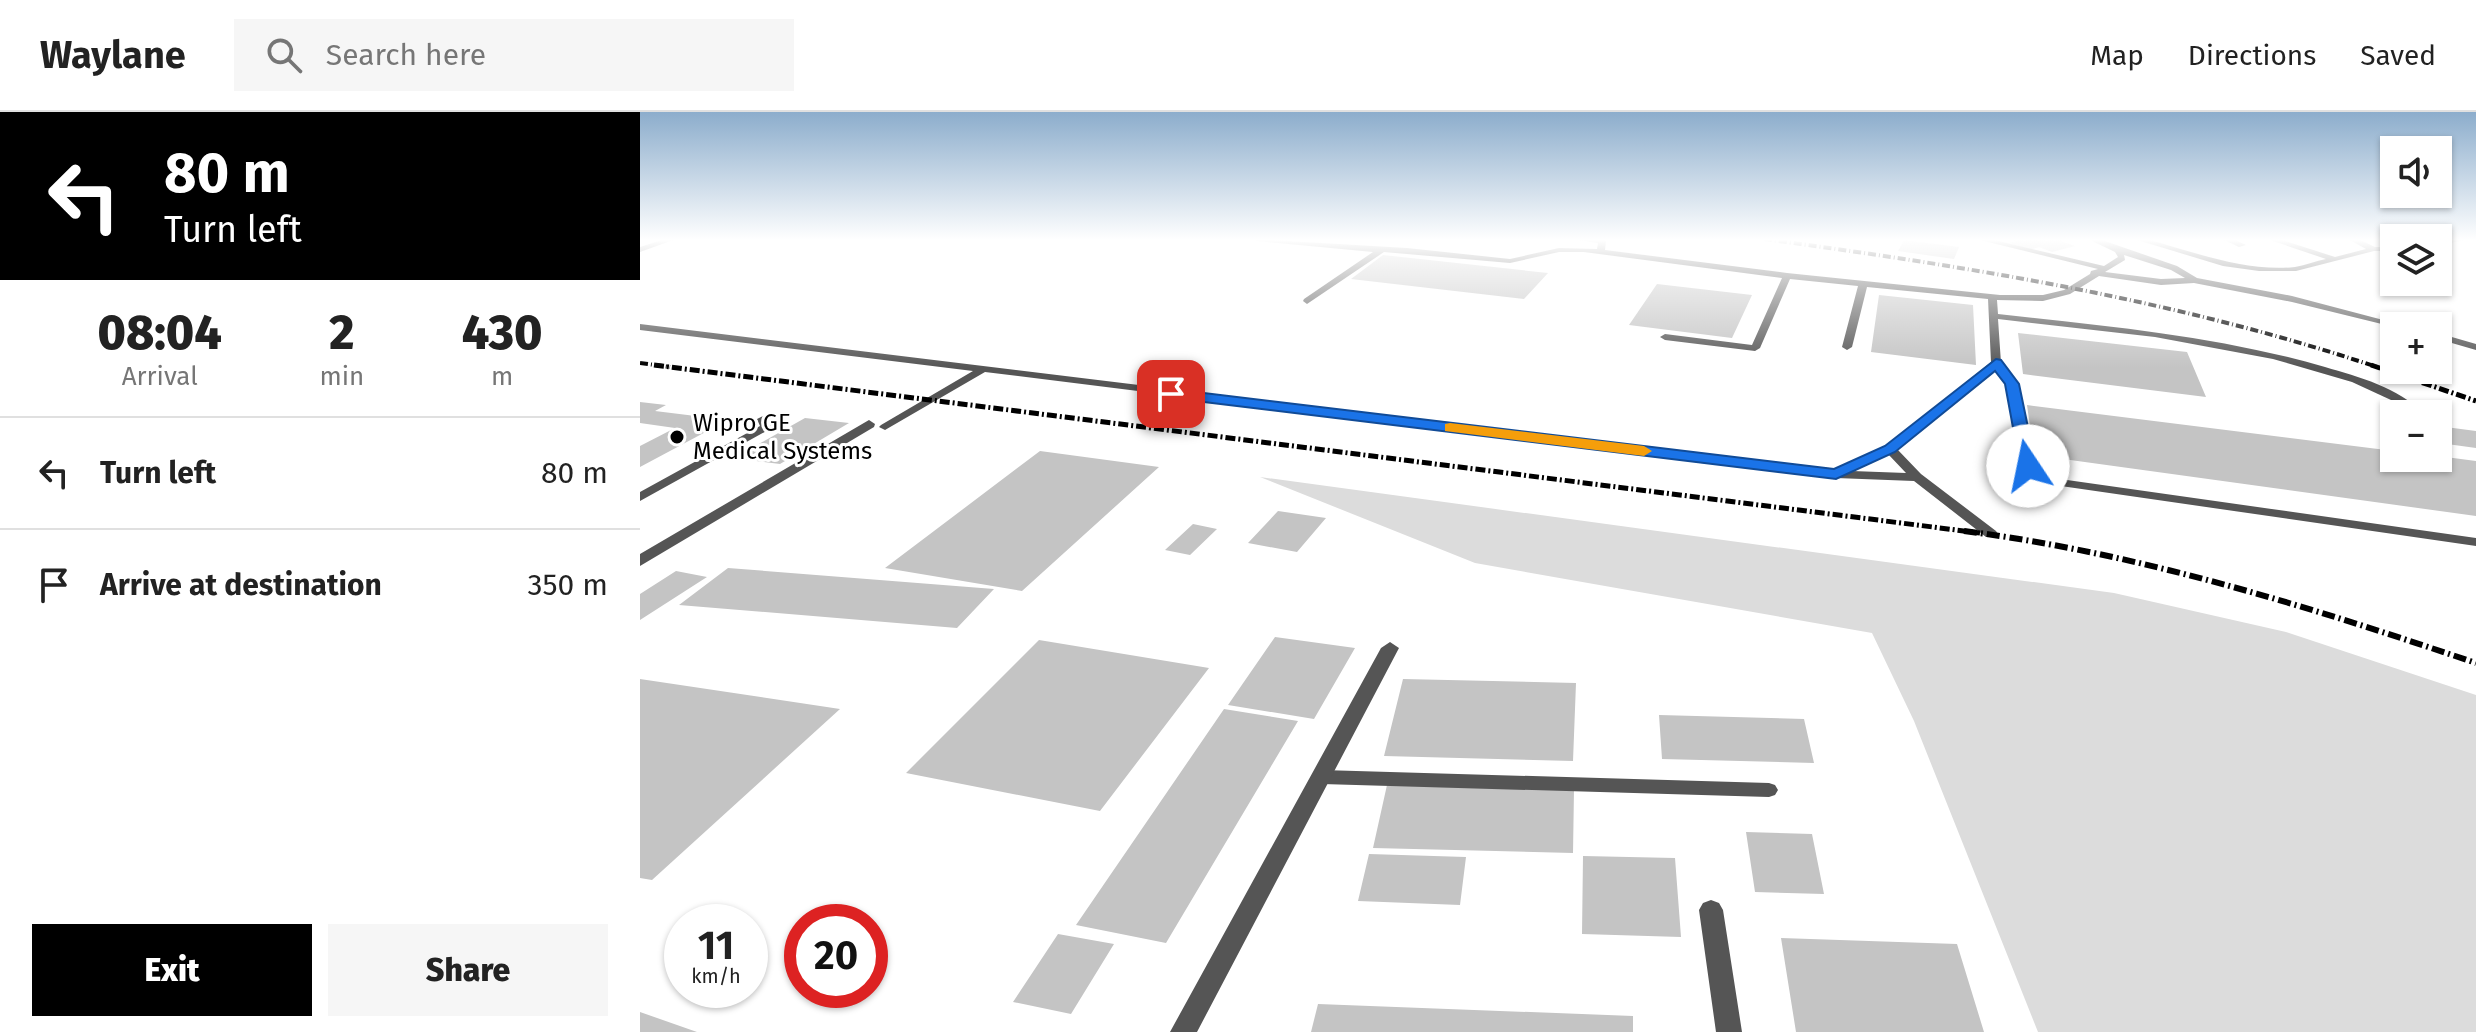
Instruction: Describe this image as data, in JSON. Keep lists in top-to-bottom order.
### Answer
{
  "places": ["Wipro GE Medical Systems"],
  "page": {
    "header": "Waylane",
    "search": "Search here",
    "nav": ["Map", "Directions", "Saved"],
    "turn": ["80 m", "Turn left"],
    "map_buttons": ["+", "−"],
    "eta": [
      "08:04",
      "Arrival",
      "2",
      "min",
      "430",
      "m"
    ],
    "list": [
      {
        "name": "Turn left",
        "value": "80 m"
      },
      {
        "name": "Arrive at destination",
        "value": "350 m"
      }
    ],
    "speed": "11 km/h",
    "limit": "20",
    "buttons": ["Exit", "Share"]
  }
}
